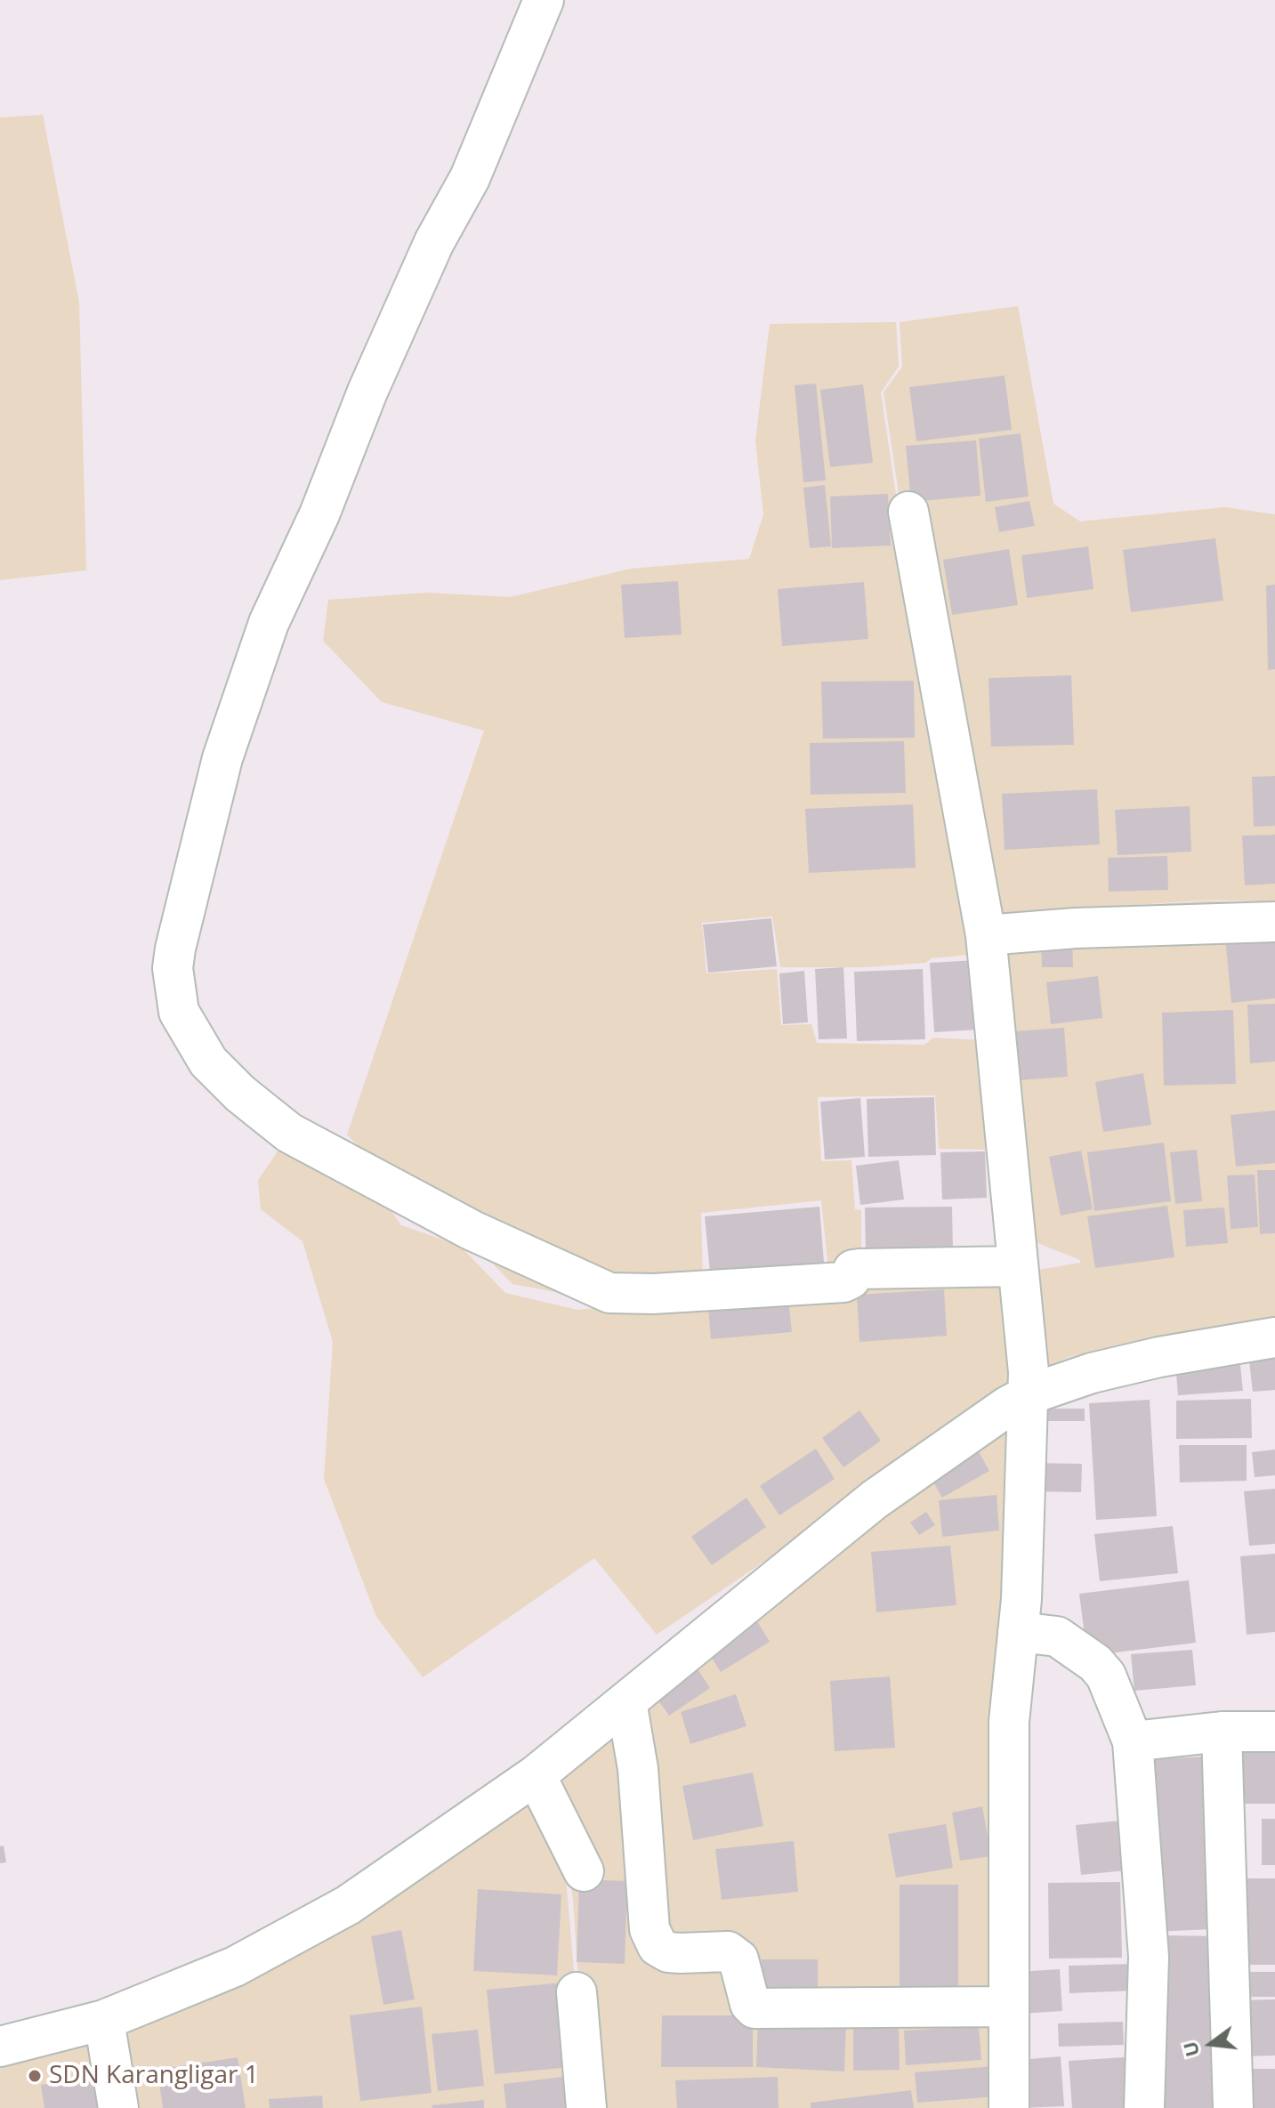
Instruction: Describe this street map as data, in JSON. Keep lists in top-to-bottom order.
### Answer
{
  "places": ["SDN Karangligar 1"],
  "north": "left"
}
